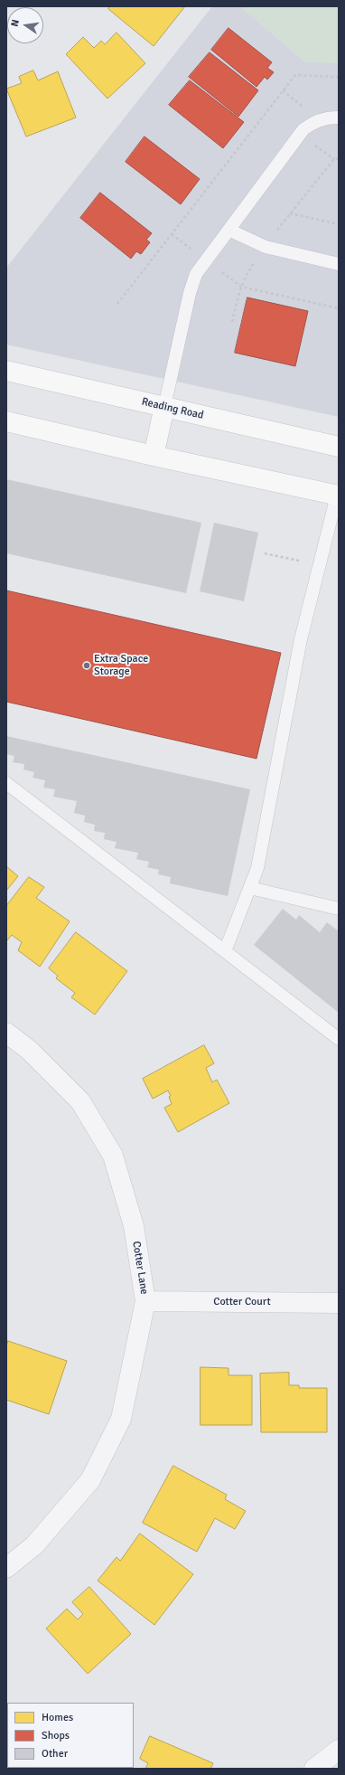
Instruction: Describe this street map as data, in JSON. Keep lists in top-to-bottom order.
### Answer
{
  "streets": {
    "main road": ["Reading Road"],
    "street": ["Cotter Lane", "Cotter Court"]
  },
  "crossings": [
    ["Cotter Lane", "Cotter Court"]
  ],
  "places": ["Extra Space Storage"],
  "legend": ["Homes", "Shops", "Other"],
  "north": "left"
}
